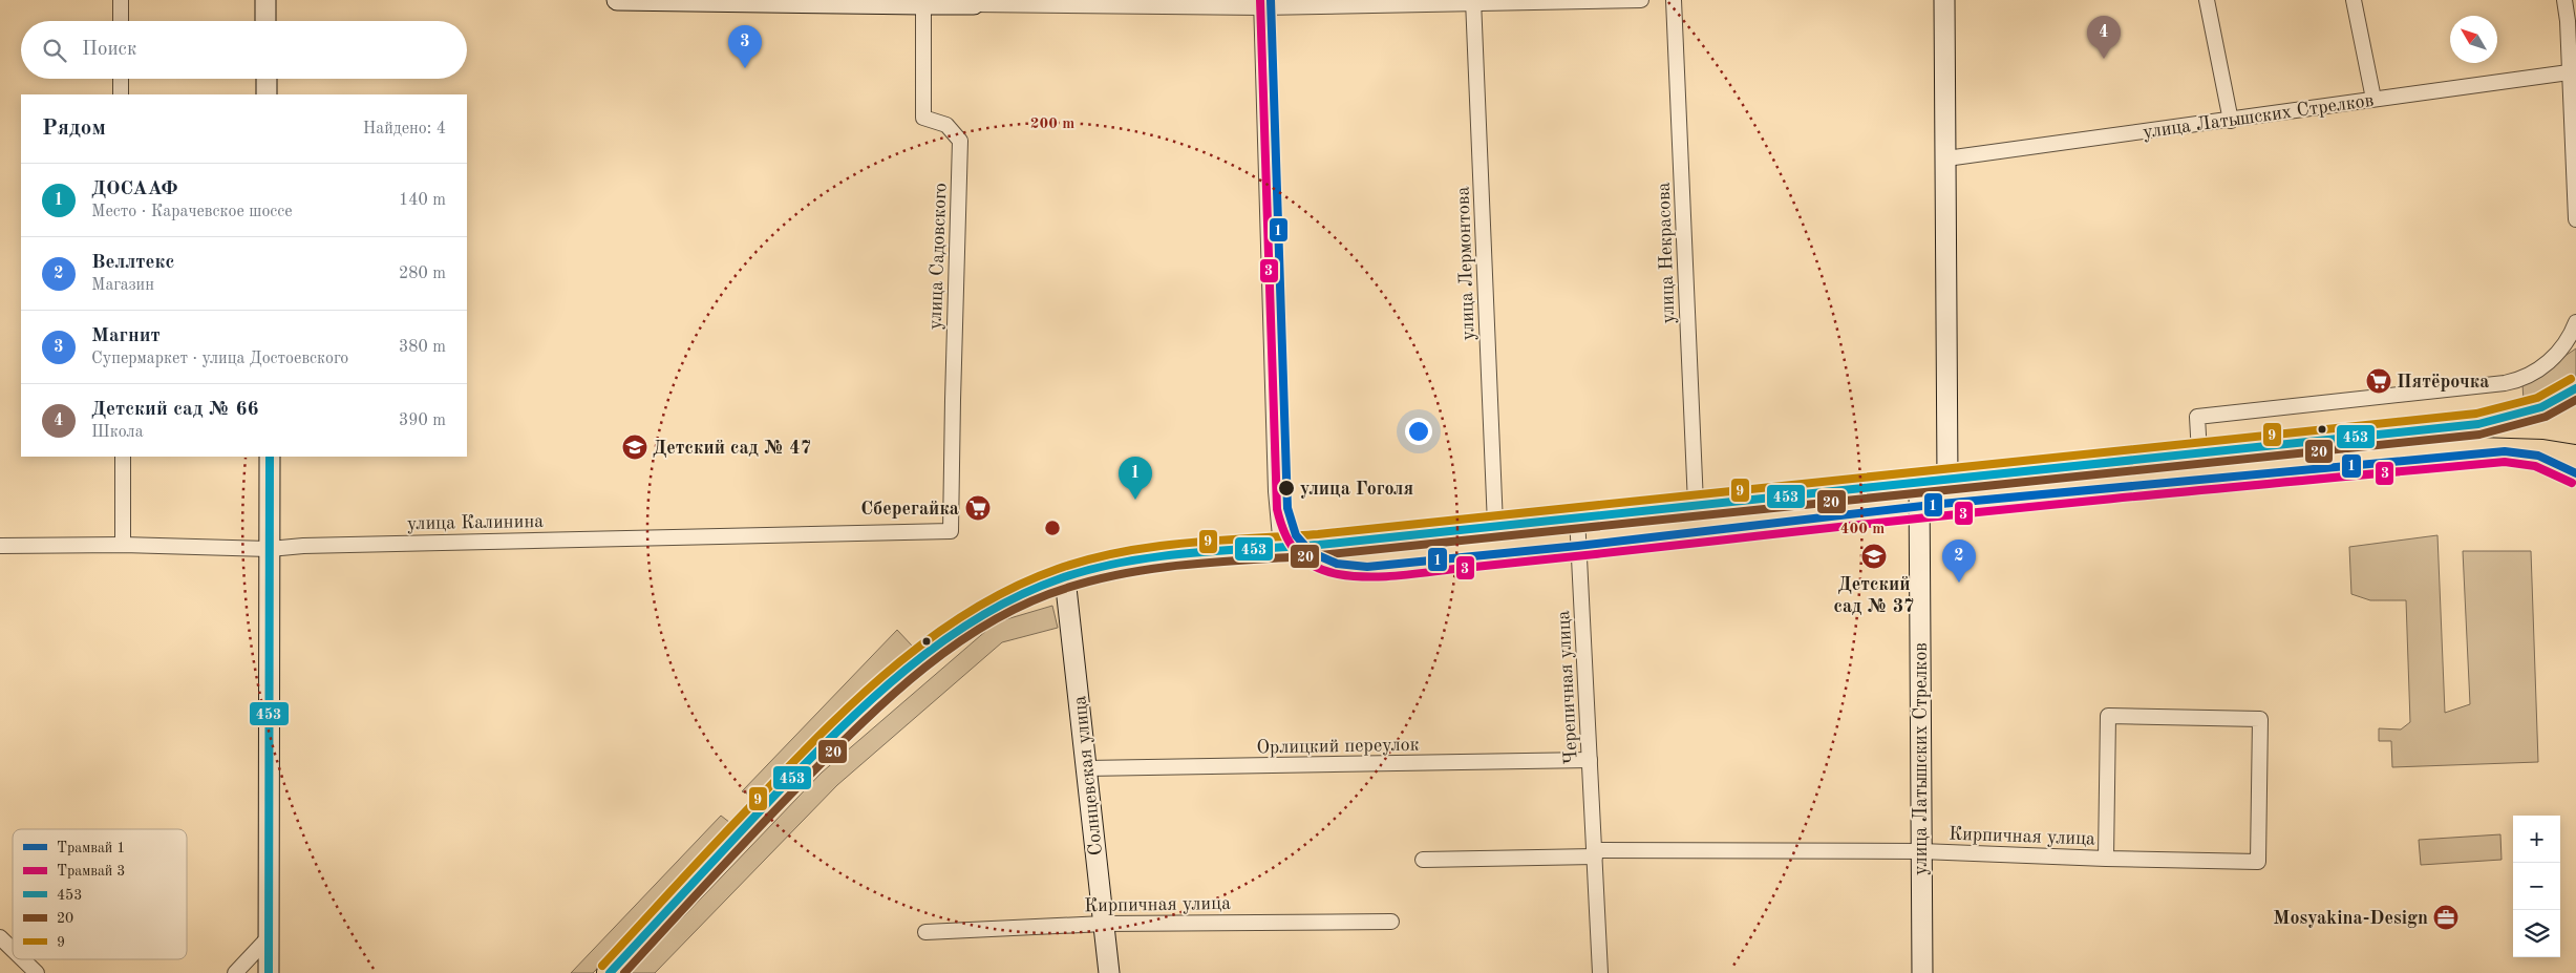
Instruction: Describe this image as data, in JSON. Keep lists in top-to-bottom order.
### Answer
{
  "streets": {
    "street": [
      "улица Латышских Стрелков",
      "улица Некрасова",
      "улица Садовского",
      "улица Лермонтова",
      "улица Калинина",
      "Черепичная улица",
      "Орлицкий переулок",
      "Солнцевская улица",
      "Кирпичная улица"
    ]
  },
  "crossings": [
    ["улица Латышских Стрелков", "Кирпичная улица"],
    ["улица Садовского", "улица Калинина"],
    ["Черепичная улица", "Орлицкий переулок"],
    ["Черепичная улица", "Кирпичная улица"],
    ["Орлицкий переулок", "Солнцевская улица"],
    ["Солнцевская улица", "Кирпичная улица"]
  ],
  "places": {
    "supermarket": ["Пятёрочка", "Сберегайка"],
    "school or university": ["Детский сад № 47", "Детский сад № 37"],
    "other": ["улица Гоголя"],
    "office": ["Mosyakina-Design"]
  },
  "lines": [
    "tram line 1",
    "tram line 3",
    "transit line 9",
    "transit line 453",
    "transit line 20"
  ],
  "legend": [
    "Трамвай 1",
    "Трамвай 3",
    "453",
    "20",
    "9"
  ],
  "north": "top left",
  "page": {
    "pins": [
      "4",
      "3",
      "1",
      "2"
    ],
    "search": "Поиск",
    "heading": ["Рядом", "Найдено: 4"],
    "list": [
      {
        "mark": "1",
        "name": "ДОСААФ",
        "note": "Место · Карачевское шоссе",
        "value": "140 m"
      },
      {
        "mark": "2",
        "name": "Веллтекс",
        "note": "Магазин",
        "value": "280 m"
      },
      {
        "mark": "3",
        "name": "Магнит",
        "note": "Супермаркет · улица Достоевского",
        "value": "380 m"
      },
      {
        "mark": "4",
        "name": "Детский сад № 66",
        "note": "Школа",
        "value": "390 m"
      }
    ],
    "map_buttons": ["+", "−"]
  },
  "rings": ["200 m", "400 m"]
}
